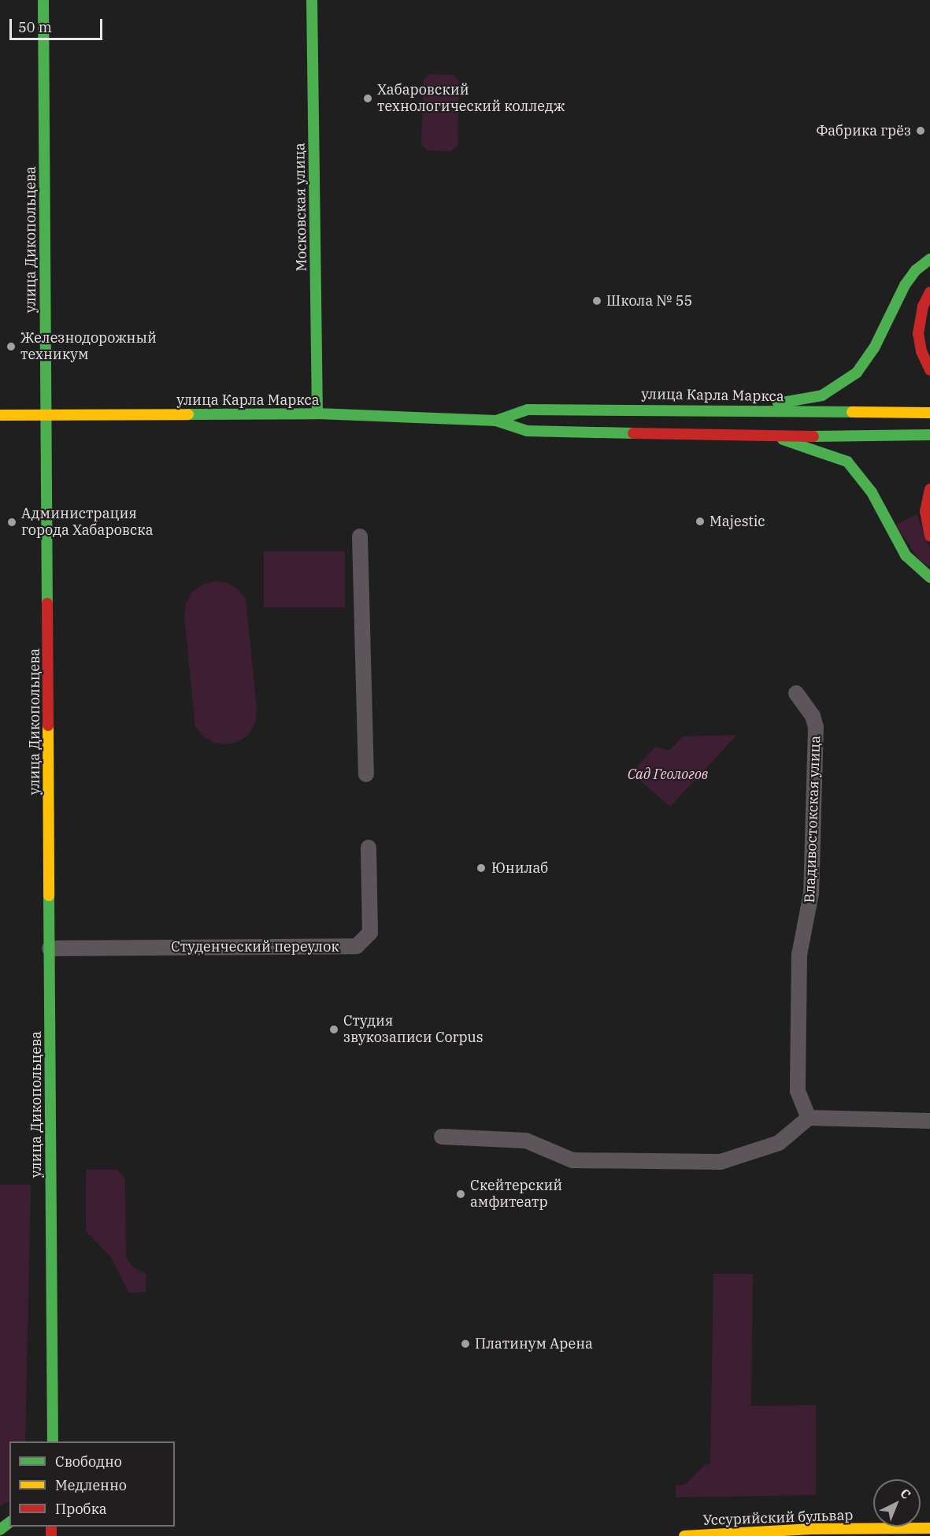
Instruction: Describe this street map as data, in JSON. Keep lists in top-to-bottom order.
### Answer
{
  "streets": {
    "main road": [
      "Московская улица",
      "улица Дикопольцева",
      "улица Карла Маркса",
      "Уссурийский бульвар"
    ],
    "street": ["Владивостокская улица", "Студенческий переулок"]
  },
  "crossings": [
    ["Московская улица", "улица Карла Маркса"],
    ["улица Дикопольцева", "улица Карла Маркса"],
    ["улица Дикопольцева", "Студенческий переулок"]
  ],
  "parks": ["Сад Геологов"],
  "places": [
    "Хабаровский технологический колледж",
    "Фабрика грёз",
    "Школа № 55",
    "Железнодорожный техникум",
    "Majestic",
    "Администрация города Хабаровска",
    "Юнилаб",
    "Студия звукозаписи Corpus",
    "Скейтерский амфитеатр",
    "Платинум Арена"
  ],
  "legend": ["Свободно", "Медленно", "Пробка"],
  "scale_bar": "50 m",
  "north": "top right"
}
